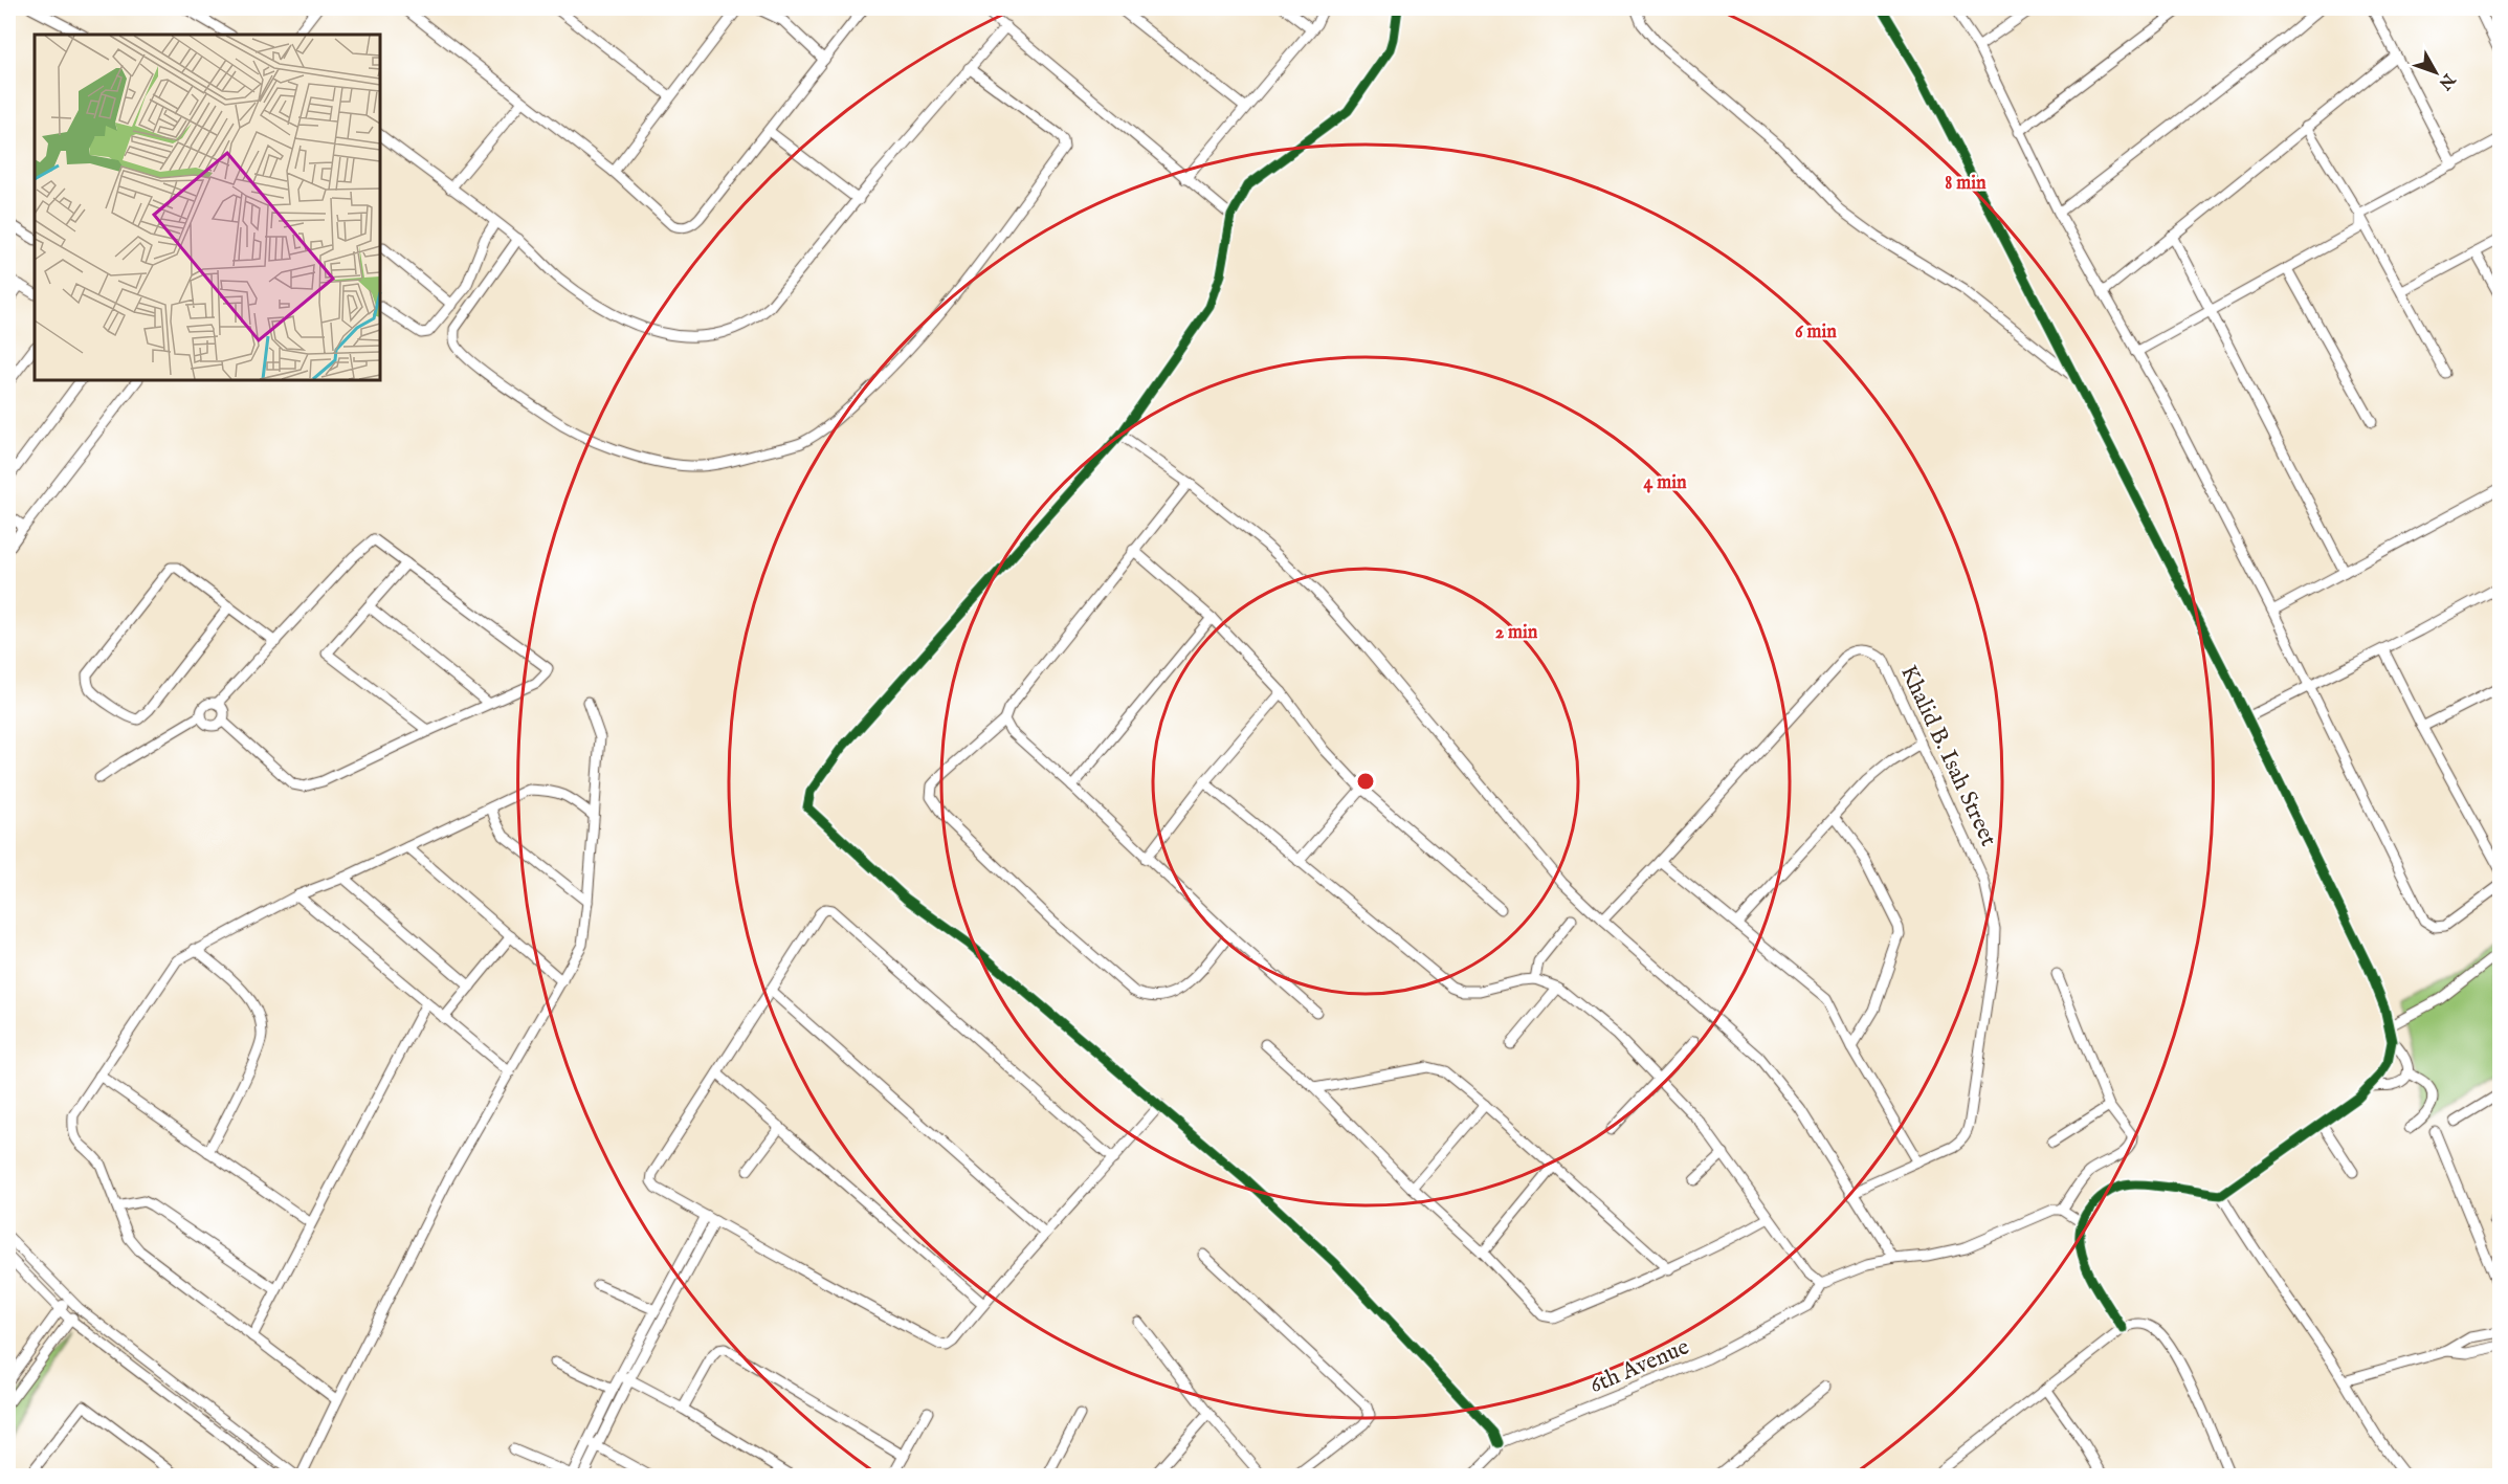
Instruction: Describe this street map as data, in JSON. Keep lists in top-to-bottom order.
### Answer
{
  "streets": {
    "street": ["Khalid B. Isah Street", "6th Avenue"]
  },
  "north": "bottom right",
  "rings": [
    "8 min",
    "6 min",
    "4 min",
    "2 min"
  ]
}
